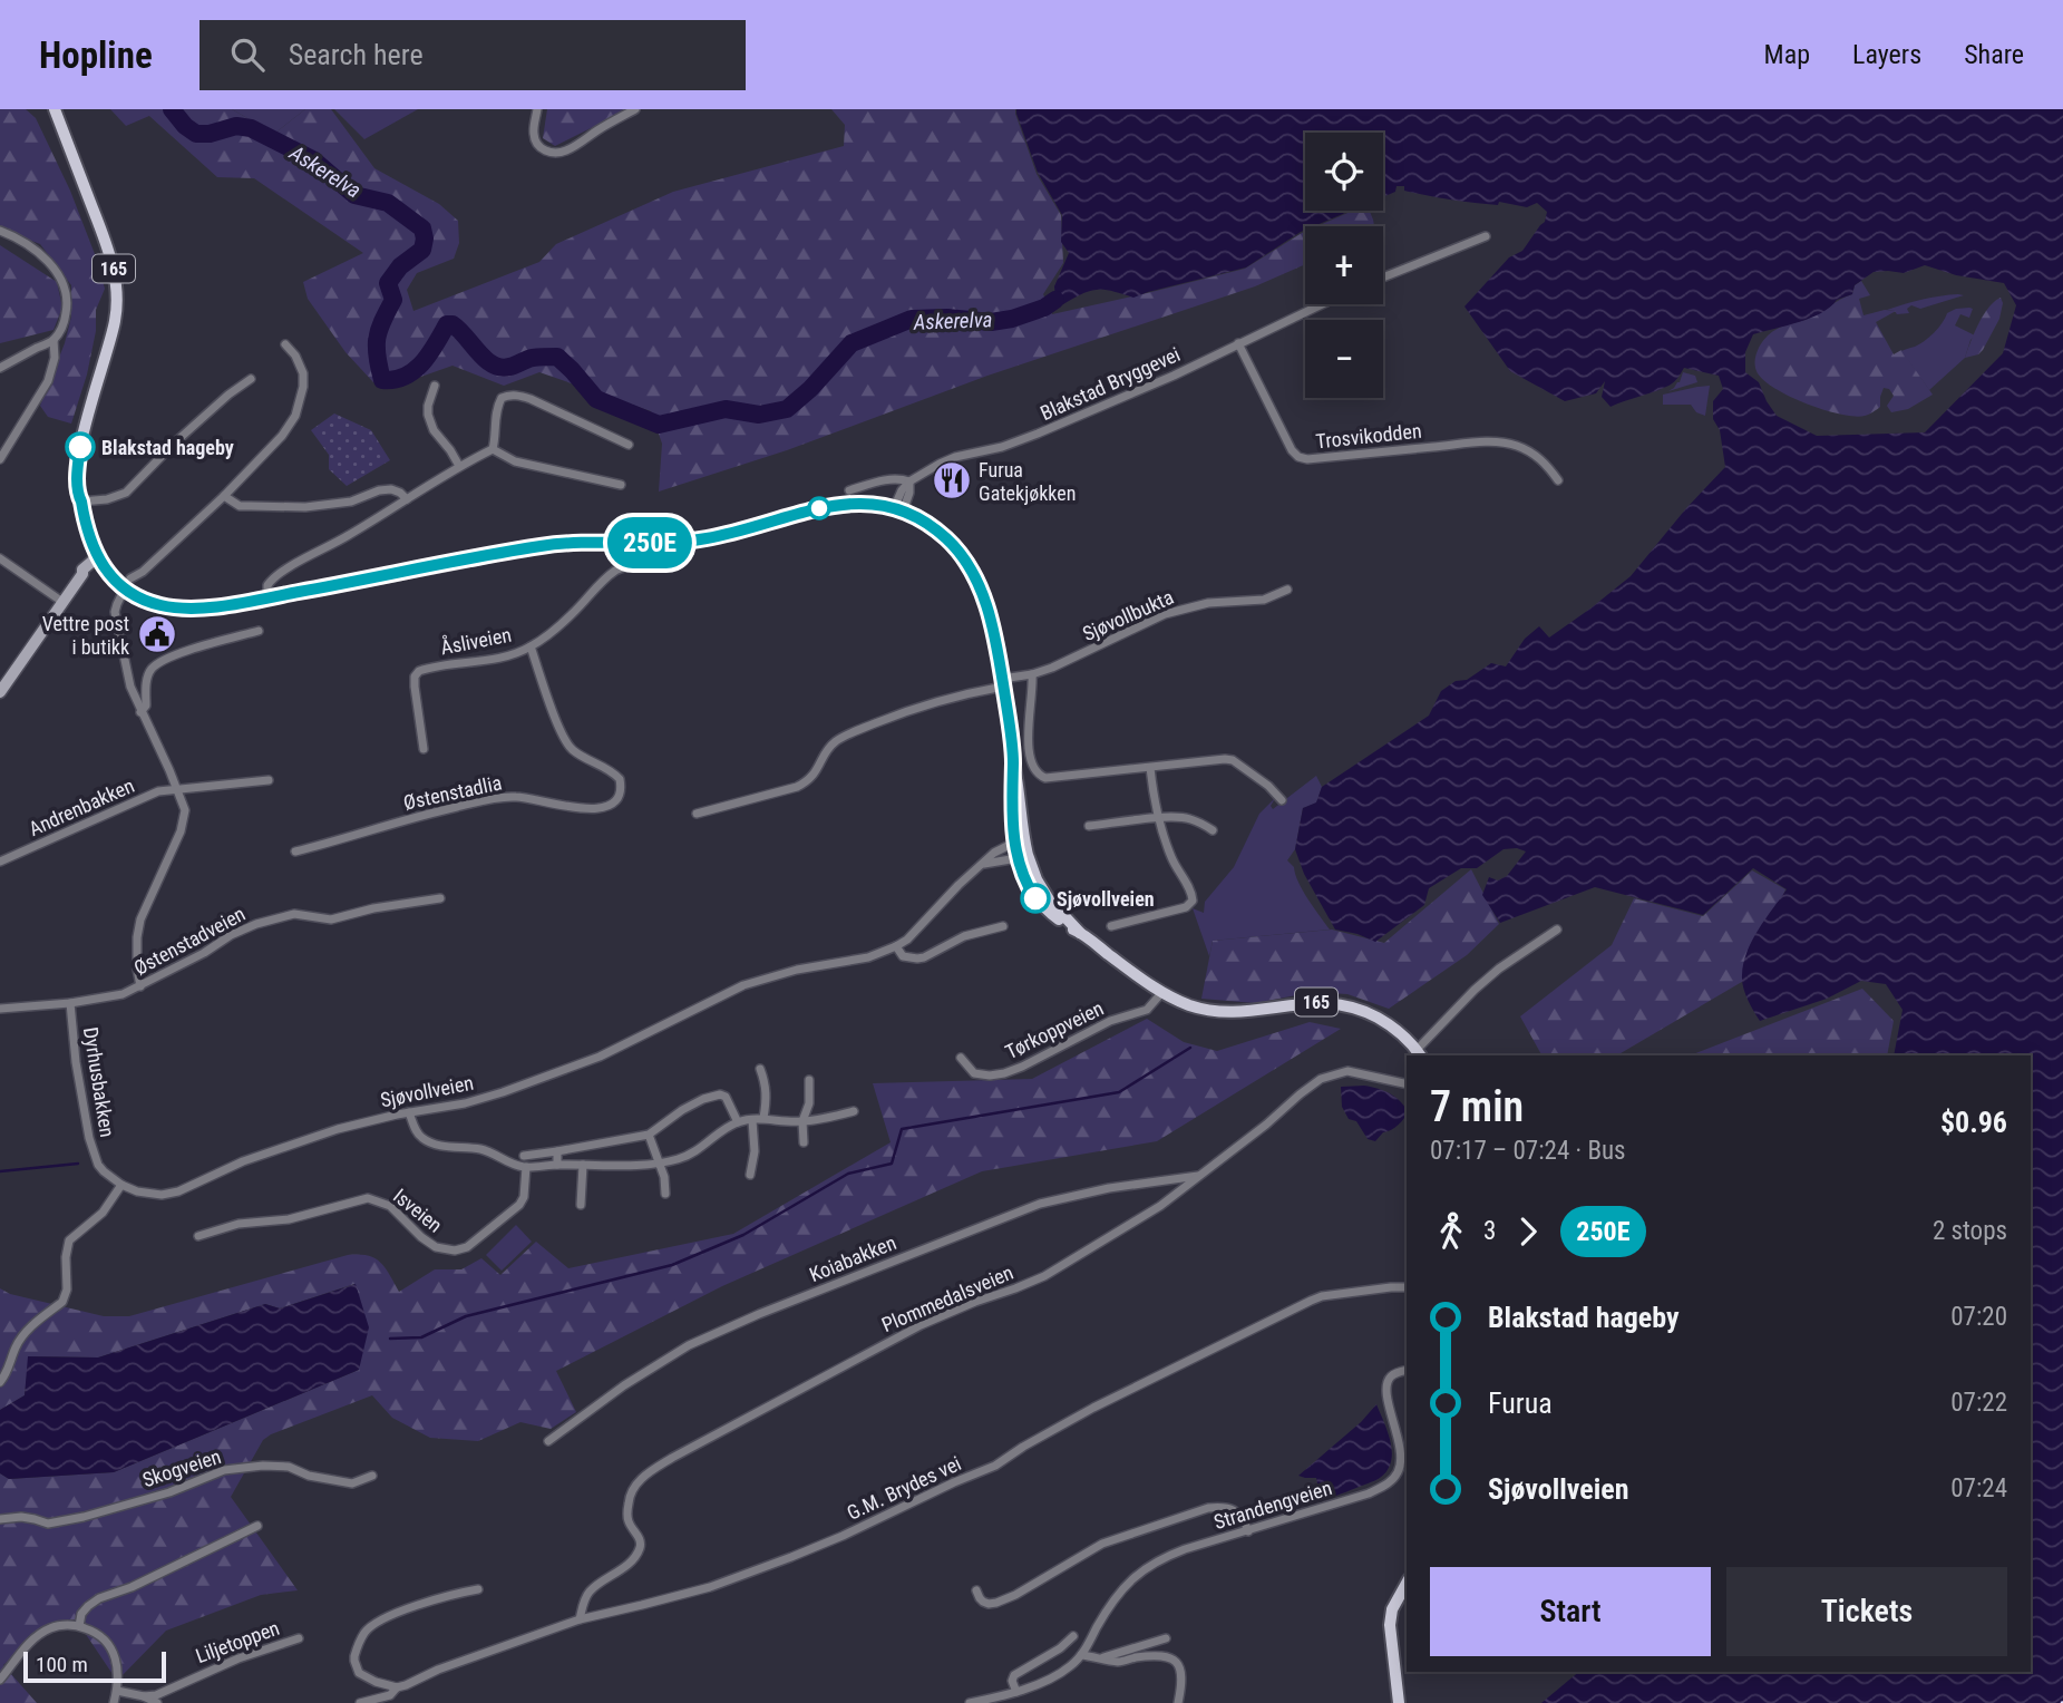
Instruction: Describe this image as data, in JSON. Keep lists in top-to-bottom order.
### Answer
{
  "streets": {
    "main road": ["165"],
    "street": [
      "Blakstad Bryggevei",
      "Trosvikodden",
      "Sjøvollbukta",
      "Åsliveien",
      "Østenstadlia",
      "Andrenbakken",
      "Østenstadveien",
      "Tørkoppveien",
      "Dyrhusbakken",
      "Sjøvollveien",
      "Isveien",
      "Koiabakken",
      "Plommedalsveien",
      "Skogveien",
      "G.M. Brydes vei",
      "Strandengveien",
      "Liljetoppen"
    ]
  },
  "crossings": [
    ["165", "Sjøvollbukta"],
    ["165", "Åsliveien"],
    ["165", "Tørkoppveien"],
    ["165", "Sjøvollveien"],
    ["Blakstad Bryggevei", "Trosvikodden"],
    ["Åsliveien", "Østenstadlia"],
    ["Østenstadveien", "Dyrhusbakken"],
    ["Dyrhusbakken", "Sjøvollveien"],
    ["Koiabakken", "Plommedalsveien"],
    ["Plommedalsveien", "G.M. Brydes vei"]
  ],
  "water": ["Askerelva"],
  "places": {
    "other": ["Blakstad hageby", "Sjøvollveien"],
    "restaurant": ["Furua Gatekjøkken"],
    "public building": ["Vettre post i butikk"]
  },
  "lines": ["bus line 250E"],
  "scale_bar": "100 m",
  "page": {
    "header": "Hopline",
    "search": "Search here",
    "nav": ["Map", "Layers", "Share"],
    "on_map": "250E",
    "map_buttons": ["+", "−"],
    "heading": ["7 min", "07:17 – 07:24 · Bus", "$0.96"],
    "legs": ["3", "250E", "2 stops"],
    "list": [
      {
        "name": "Blakstad hageby",
        "value": "07:20"
      },
      {
        "name": "Furua",
        "value": "07:22"
      },
      {
        "name": "Sjøvollveien",
        "value": "07:24"
      }
    ],
    "buttons": ["Start", "Tickets"],
    "scale": "100 m"
  }
}
